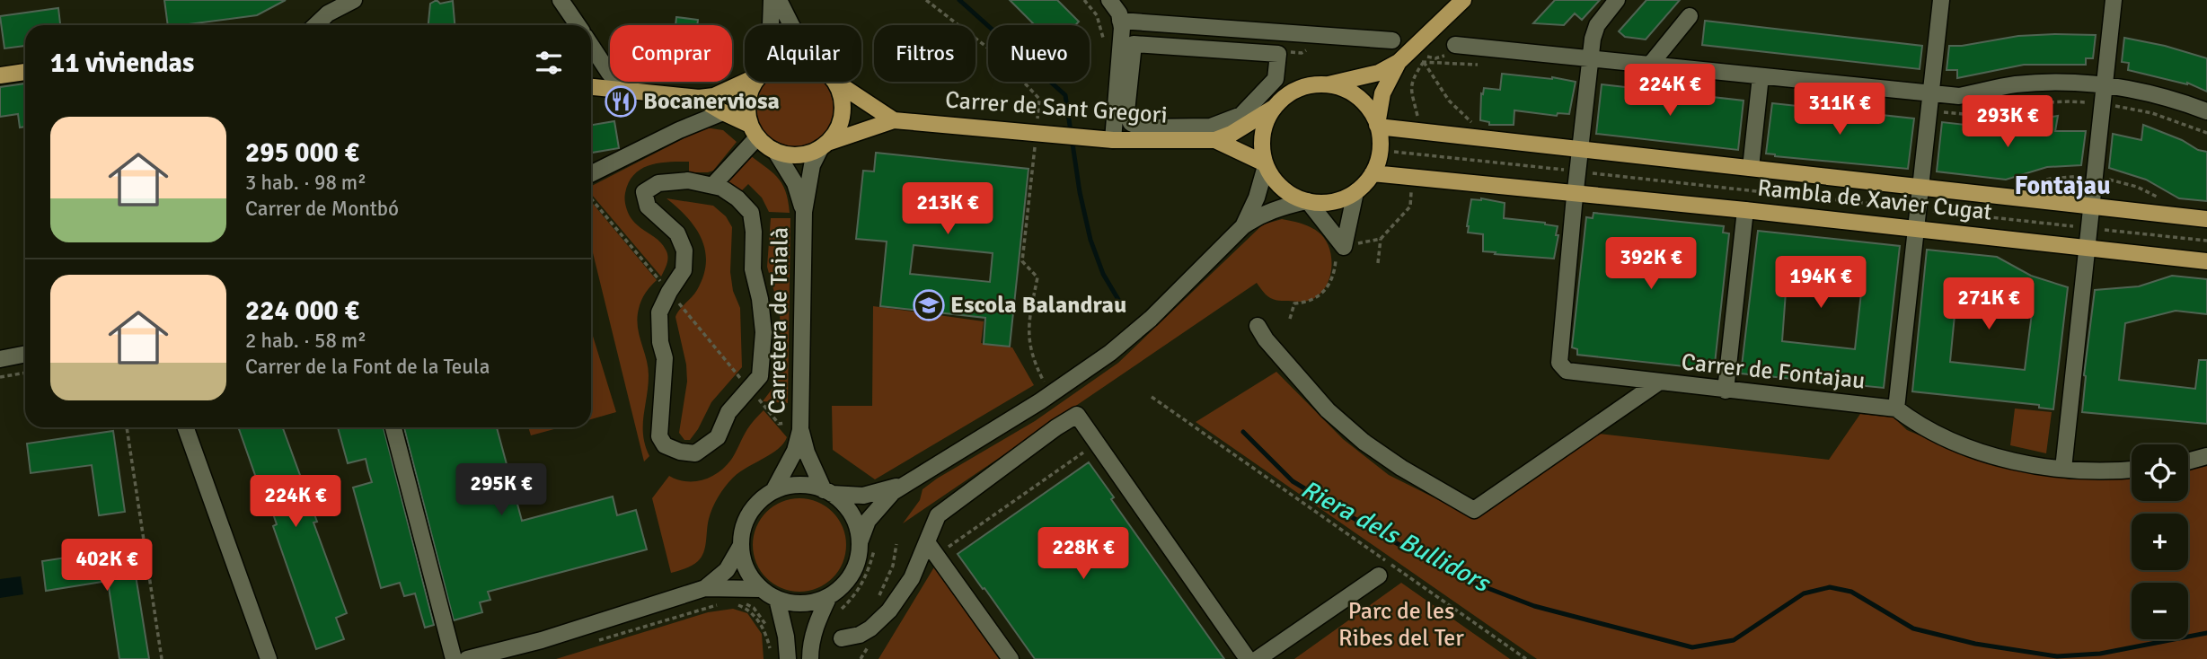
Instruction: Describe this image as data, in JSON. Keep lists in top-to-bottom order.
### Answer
{
  "streets": {
    "main road": ["Carrer de Sant Gregori", "Rambla de Xavier Cugat"],
    "street": ["Carretera de Taialà", "Carrer de Fontajau"]
  },
  "crossings": [
    ["Carrer de Sant Gregori", "Rambla de Xavier Cugat"],
    ["Carrer de Sant Gregori", "Carretera de Taialà"],
    ["Rambla de Xavier Cugat", "Carrer de Fontajau"]
  ],
  "districts": ["Fontajau"],
  "water": ["Riera dels Bullidors"],
  "parks": ["Parc de les Ribes del Ter"],
  "places": {
    "restaurant": ["Bocanerviosa"],
    "school or university": ["Escola Balandrau"]
  },
  "page": {
    "chip": [
      "Comprar",
      "Alquilar",
      "Filtros",
      "Nuevo"
    ],
    "heading": "11 viviendas",
    "price": [
      "224K €",
      "311K €",
      "293K €",
      "213K €",
      "392K €",
      "194K €",
      "271K €",
      "295K €",
      "224K €",
      "228K €",
      "402K €"
    ],
    "list": [
      {
        "name": "295 000 €",
        "note": "3 hab. · 98 m² · Carrer de Montbó"
      },
      {
        "name": "224 000 €",
        "note": "2 hab. · 58 m² · Carrer de la Font de la Teula"
      }
    ],
    "map_buttons": ["+", "−"]
  }
}
